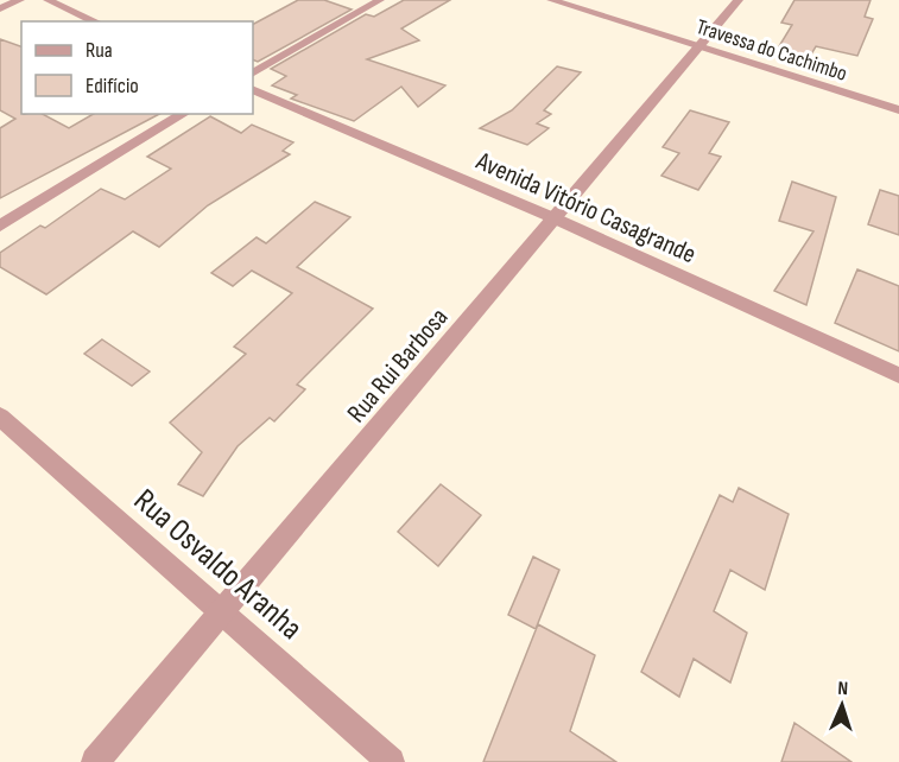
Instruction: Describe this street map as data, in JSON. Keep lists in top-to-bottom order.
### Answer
{
  "streets": {
    "street": [
      "Travessa do Cachimbo",
      "Avenida Vitório Casagrande",
      "Rua Rui Barbosa",
      "Rua Osvaldo Aranha"
    ]
  },
  "crossings": [
    ["Travessa do Cachimbo", "Rua Rui Barbosa"],
    ["Avenida Vitório Casagrande", "Rua Rui Barbosa"],
    ["Rua Rui Barbosa", "Rua Osvaldo Aranha"]
  ],
  "legend": ["Rua", "Edifício"],
  "north": "top"
}
